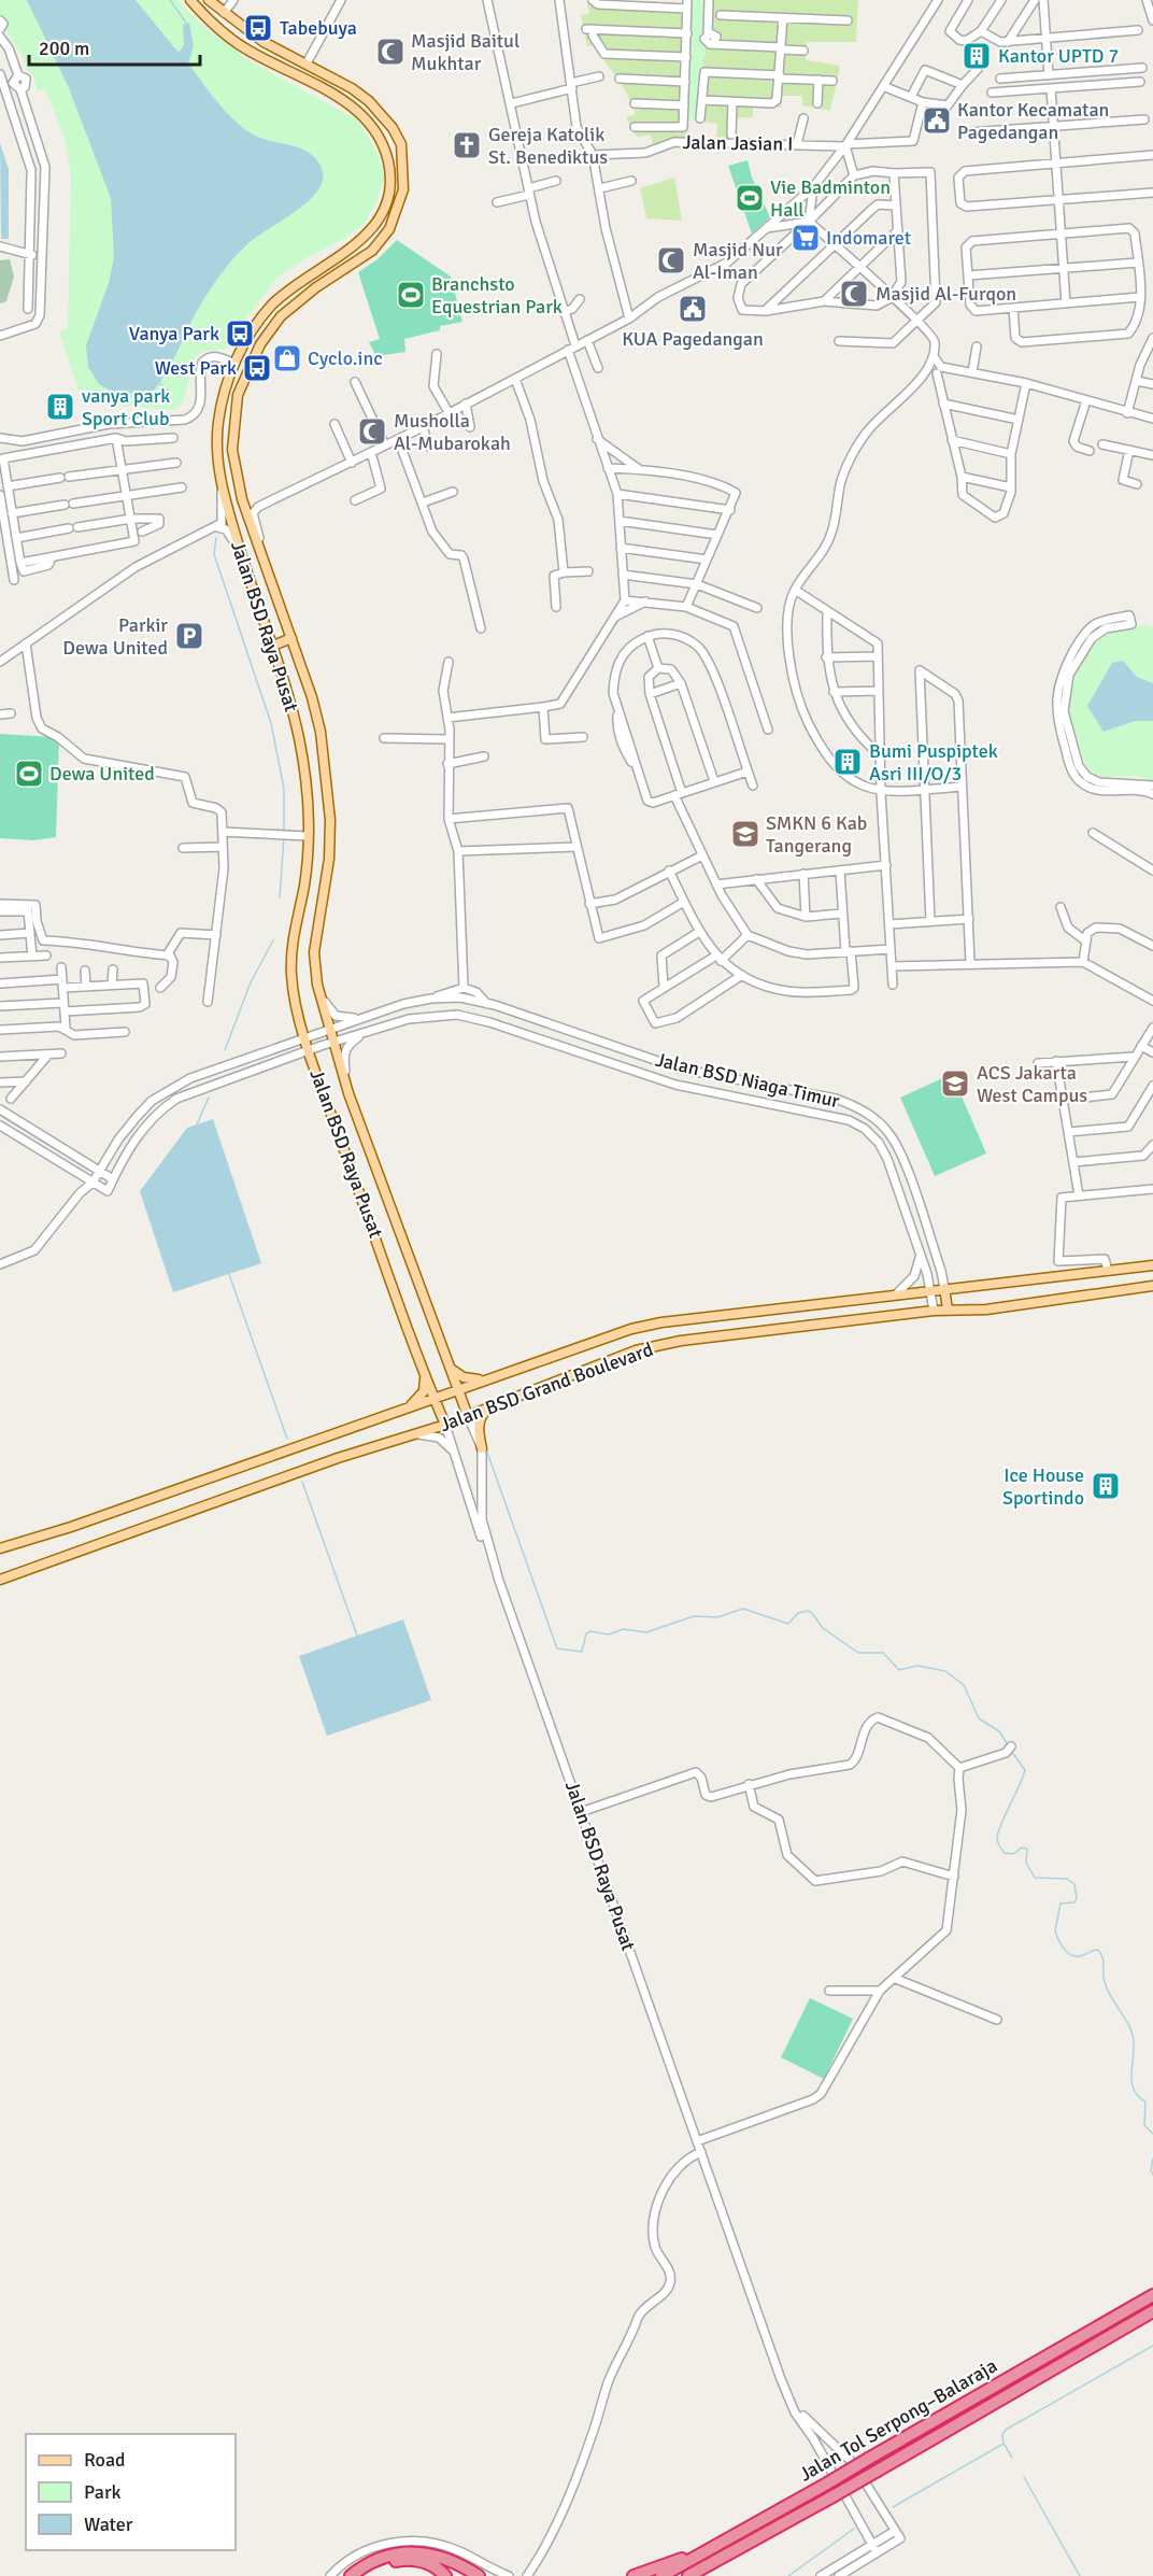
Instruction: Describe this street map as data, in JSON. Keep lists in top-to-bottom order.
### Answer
{
  "streets": {
    "highway": ["Jalan Tol Serpong–Balaraja"],
    "main road": ["Jalan BSD Raya Pusat", "Jalan BSD Grand Boulevard"],
    "street": ["Jalan Jasian I", "Jalan BSD Niaga Timur"]
  },
  "crossings": [
    ["Jalan BSD Raya Pusat", "Jalan BSD Niaga Timur"],
    ["Jalan BSD Raya Pusat", "Jalan BSD Grand Boulevard"],
    ["Jalan BSD Niaga Timur", "Jalan BSD Grand Boulevard"]
  ],
  "places": {
    "bus stop": ["Tabebuya", "Vanya Park", "West Park"],
    "mosque": [
      "Masjid Baitul Mukhtar",
      "Masjid Nur Al-Iman",
      "Masjid Al-Furqon",
      "Musholla Al-Mubarokah"
    ],
    "building": [
      "Kantor UPTD 7",
      "vanya park Sport Club",
      "Bumi Puspiptek Asri III/O/3",
      "Ice House Sportindo"
    ],
    "public building": ["Kantor Kecamatan Pagedangan", "KUA Pagedangan"],
    "church": ["Gereja Katolik St. Benediktus"],
    "sports": ["Vie Badminton Hall", "Branchsto Equestrian Park", "Dewa United"],
    "supermarket": ["Indomaret"],
    "shop": ["Cyclo.inc"],
    "parking": ["Parkir Dewa United"],
    "school or university": ["SMKN 6 Kab Tangerang", "ACS Jakarta West Campus"]
  },
  "legend": ["Road", "Park", "Water"],
  "scale_bar": "200 m"
}
